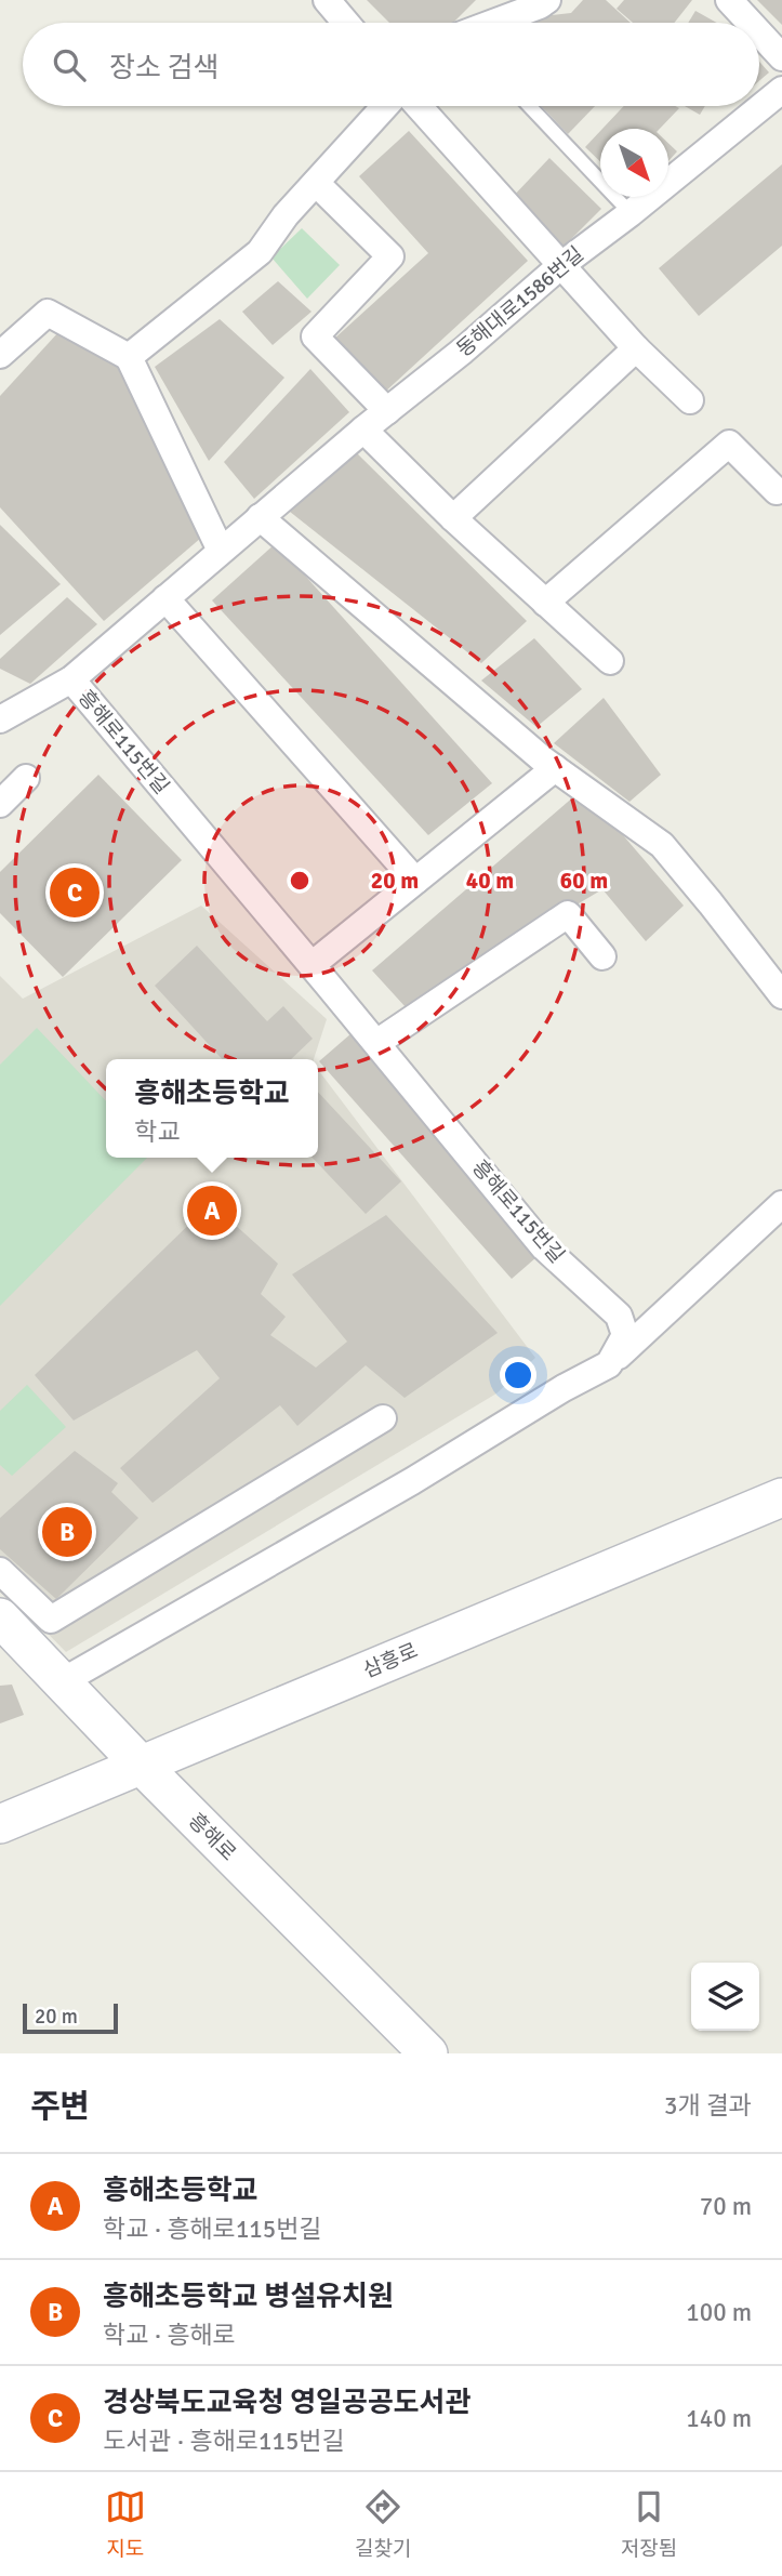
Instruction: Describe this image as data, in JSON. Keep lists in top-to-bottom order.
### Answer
{
  "streets": {
    "main road": ["삼흥로", "흥해로"],
    "street": ["동해대로1586번길", "흥해로115번길"]
  },
  "crossings": [
    ["동해대로1586번길", "흥해로115번길"],
    ["삼흥로", "흥해로"]
  ],
  "scale_bar": "20 m",
  "north": "bottom right",
  "page": {
    "search": "장소 검색",
    "pins": ["C", "A", "B"],
    "popup": ["흥해초등학교", "학교"],
    "scale": "20 m",
    "heading": ["주변", "3개 결과"],
    "list": [
      {
        "mark": "A",
        "name": "흥해초등학교",
        "note": "학교 · 흥해로115번길",
        "value": "70 m"
      },
      {
        "mark": "B",
        "name": "흥해초등학교 병설유치원",
        "note": "학교 · 흥해로",
        "value": "100 m"
      },
      {
        "mark": "C",
        "name": "경상북도교육청 영일공공도서관",
        "note": "도서관 · 흥해로115번길",
        "value": "140 m"
      }
    ],
    "nav": ["지도", "길찾기", "저장됨"]
  },
  "rings": ["20 m", "40 m", "60 m"]
}
